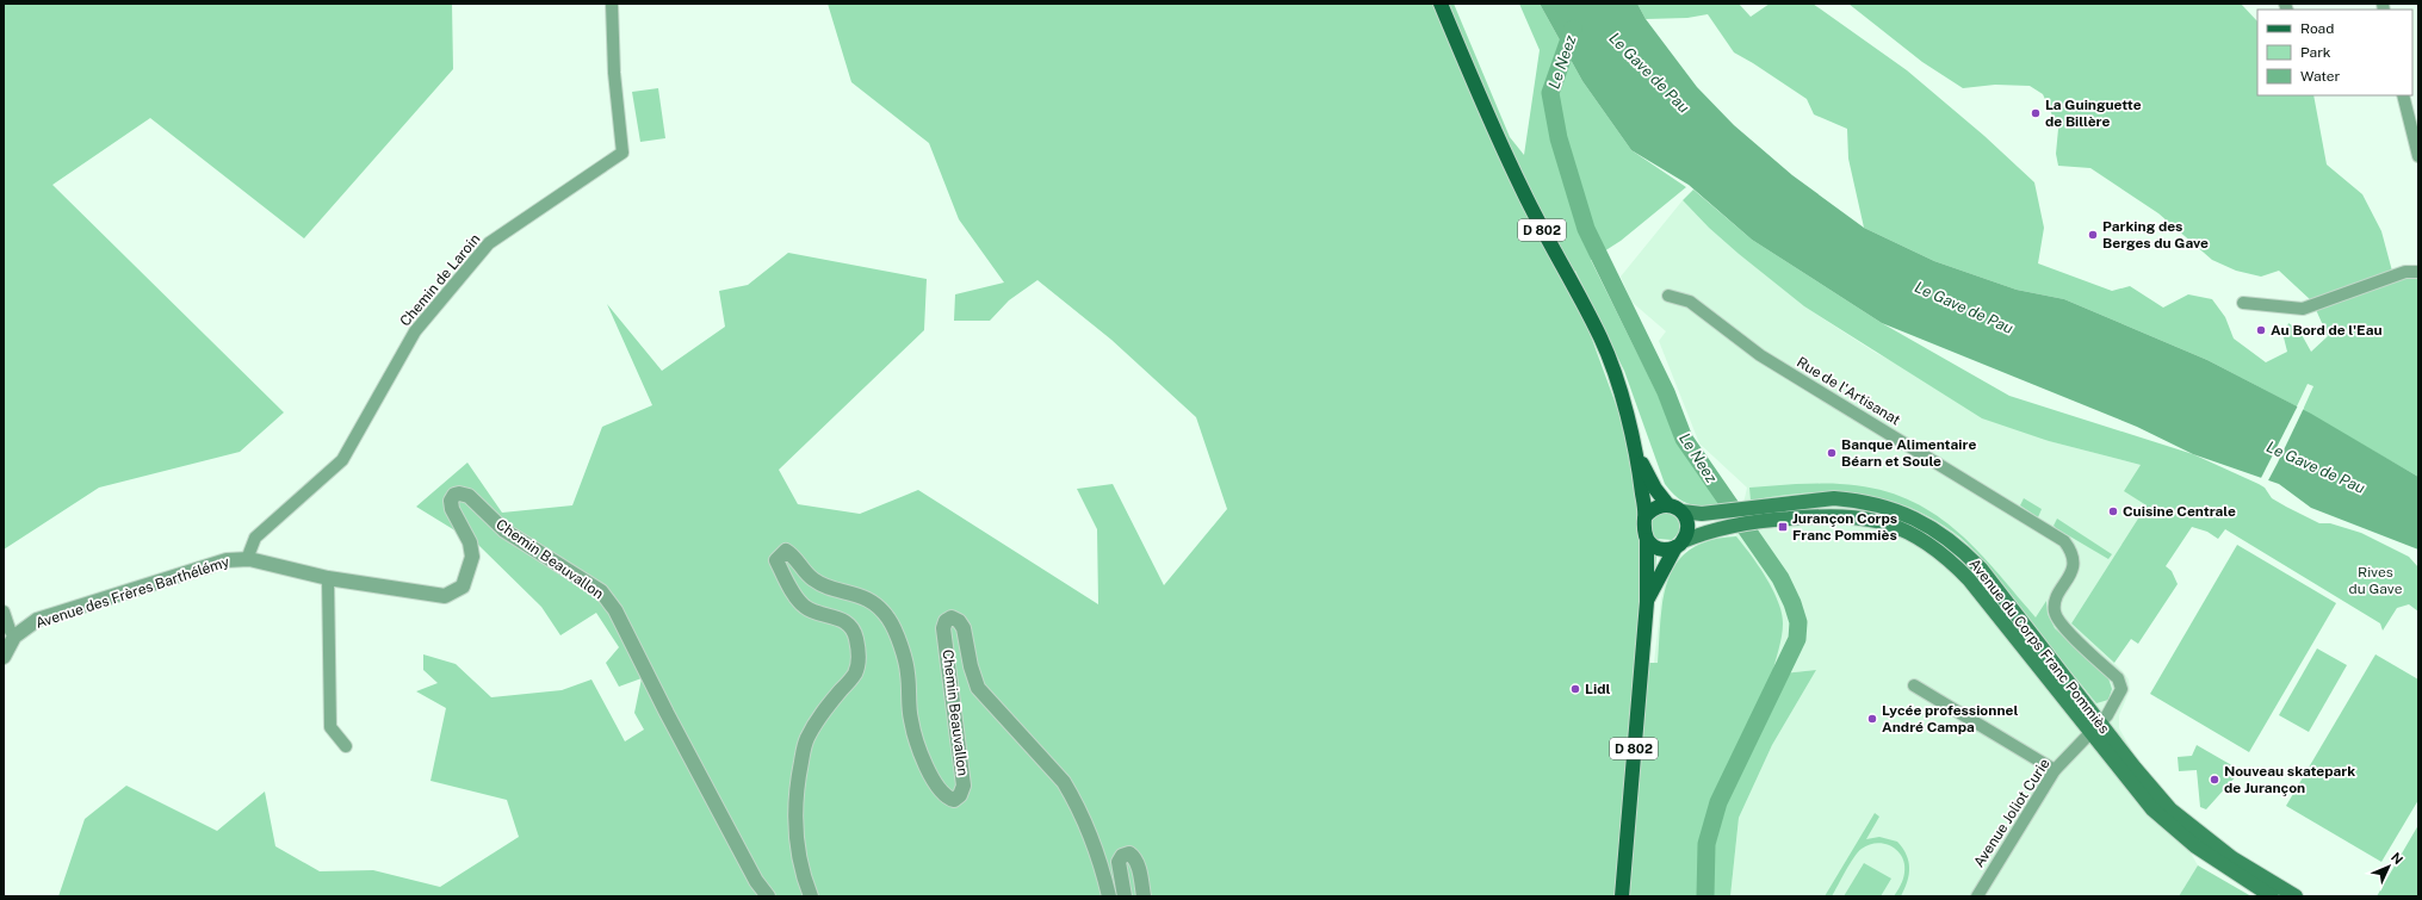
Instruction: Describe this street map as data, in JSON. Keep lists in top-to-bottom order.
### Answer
{
  "streets": {
    "main road": ["D 802", "Avenue du Corps Franc Pommiès"],
    "street": [
      "Chemin de Laroin",
      "Rue de l'Artisanat",
      "Chemin Beauvallon",
      "Avenue des Frères Barthélémy",
      "Avenue Joliot Curie"
    ]
  },
  "crossings": [
    ["D 802", "Avenue du Corps Franc Pommiès"],
    ["Chemin de Laroin", "Chemin Beauvallon"],
    ["Chemin de Laroin", "Avenue des Frères Barthélémy"],
    ["Rue de l'Artisanat", "Avenue du Corps Franc Pommiès"],
    ["Rue de l'Artisanat", "Avenue Joliot Curie"],
    ["Chemin Beauvallon", "Avenue des Frères Barthélémy"],
    ["Avenue du Corps Franc Pommiès", "Avenue Joliot Curie"]
  ],
  "water": ["Le Neez", "Le Gave de Pau"],
  "parks": ["Rives du Gave"],
  "places": {
    "other": [
      "La Guinguette de Billère",
      "Parking des Berges du Gave",
      "Au Bord de l'Eau",
      "Banque Alimentaire Béarn et Soule",
      "Cuisine Centrale",
      "Lidl",
      "Lycée professionnel André Campa",
      "Nouveau skatepark de Jurançon"
    ],
    "transit": ["Jurançon Corps Franc Pommiès"]
  },
  "legend": ["Road", "Park", "Water"],
  "north": "top right"
}
